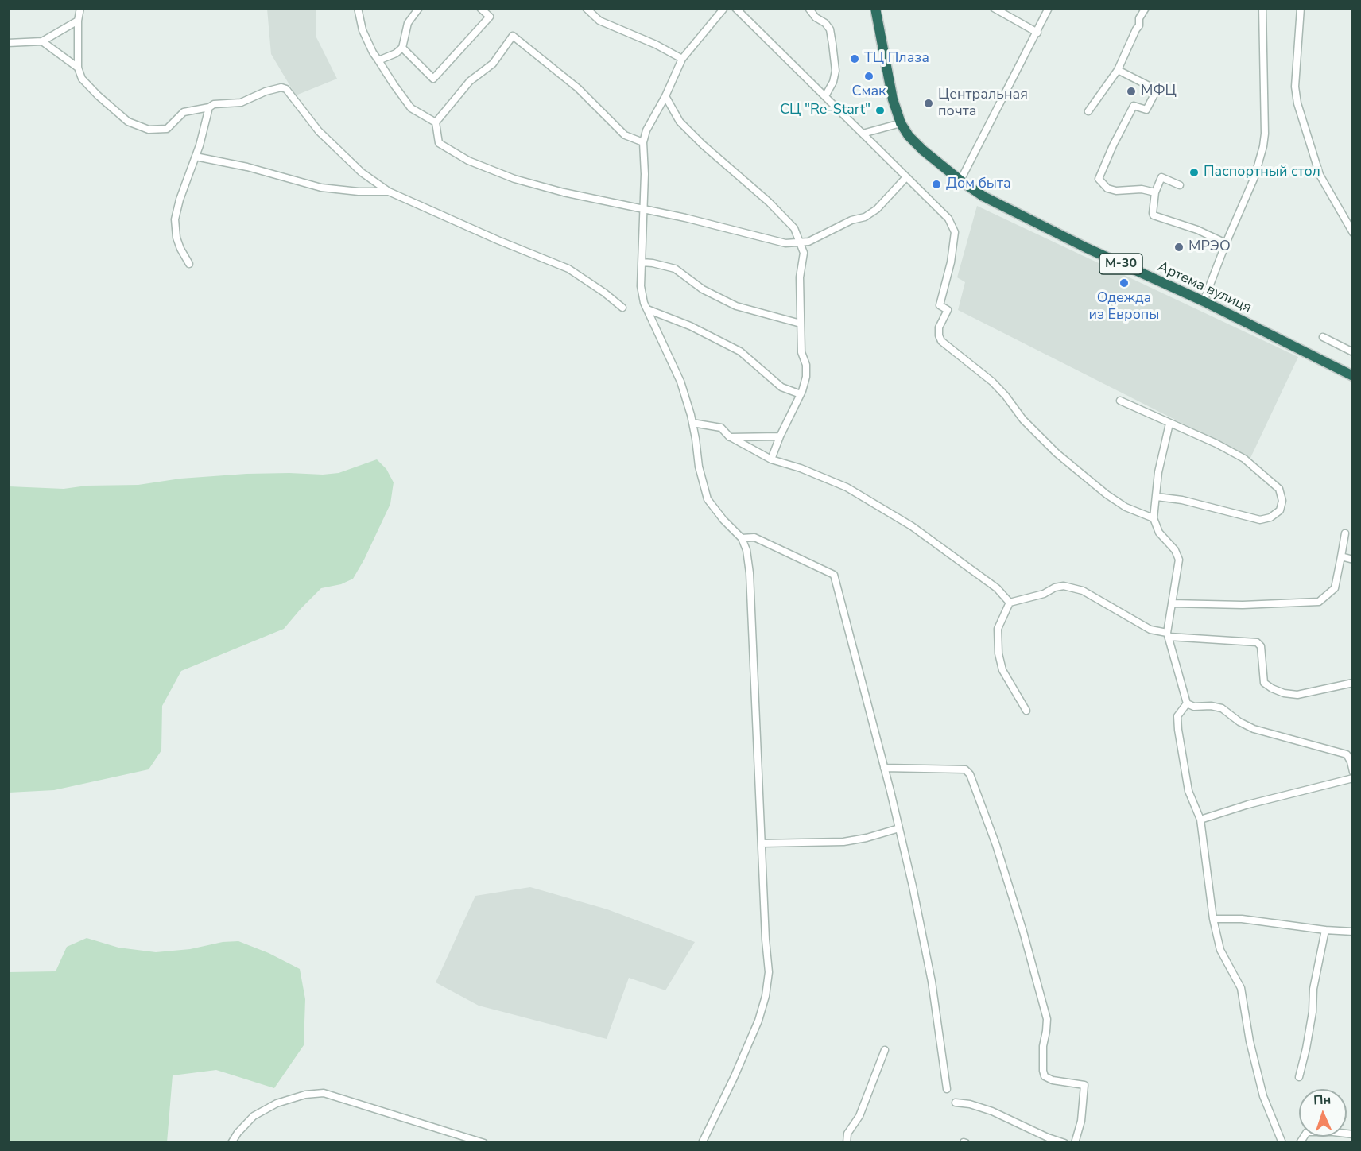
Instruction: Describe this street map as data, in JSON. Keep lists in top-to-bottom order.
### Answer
{
  "streets": {
    "highway": ["М-30", "Артема вулиця"]
  },
  "crossings": [
    ["М-30", "Артема вулиця"]
  ],
  "places": [
    "ТЦ Плаза",
    "Смак",
    "МФЦ",
    "Центральная почта",
    "СЦ \"Re-Start\"",
    "Паспортный стол",
    "Дом быта",
    "МРЭО",
    "Одежда из Европы"
  ],
  "north": "top"
}
